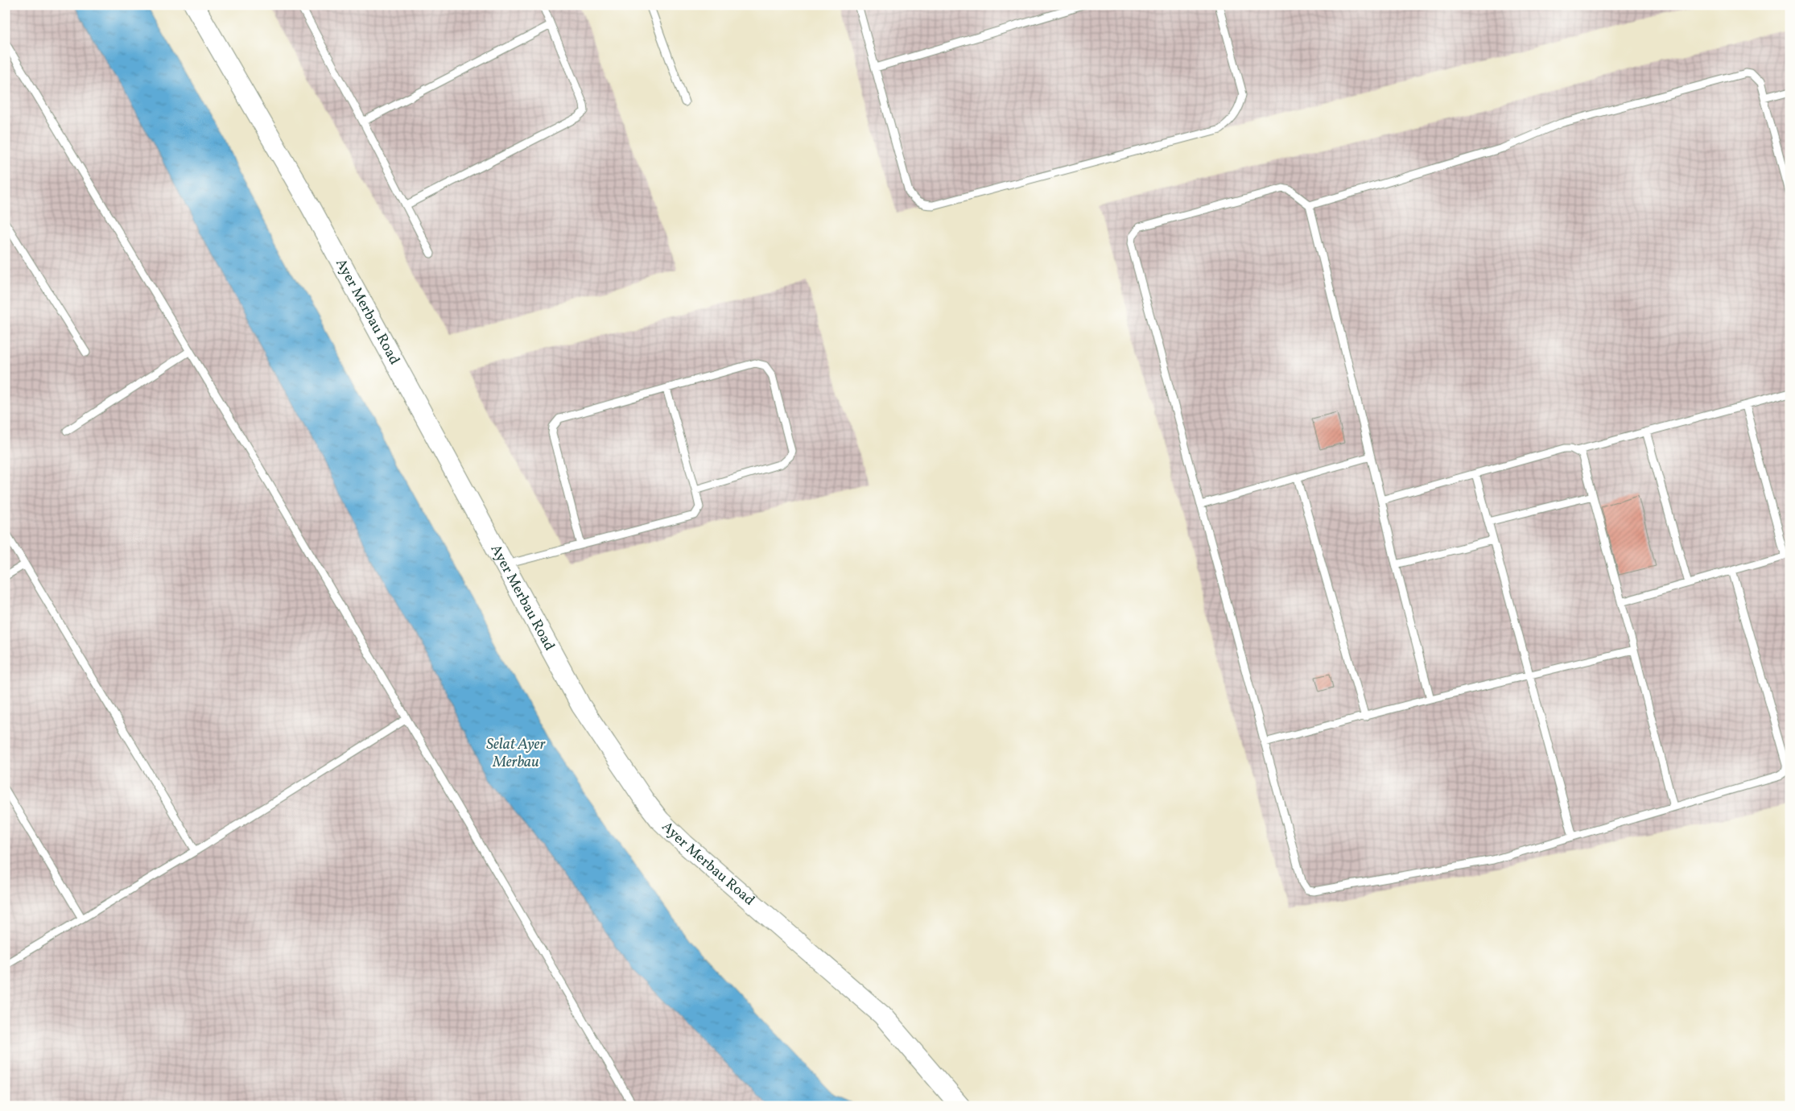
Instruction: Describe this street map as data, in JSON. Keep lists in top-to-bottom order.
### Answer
{
  "streets": {
    "street": ["Ayer Merbau Road"]
  },
  "water": ["Selat Ayer Merbau"]
}
